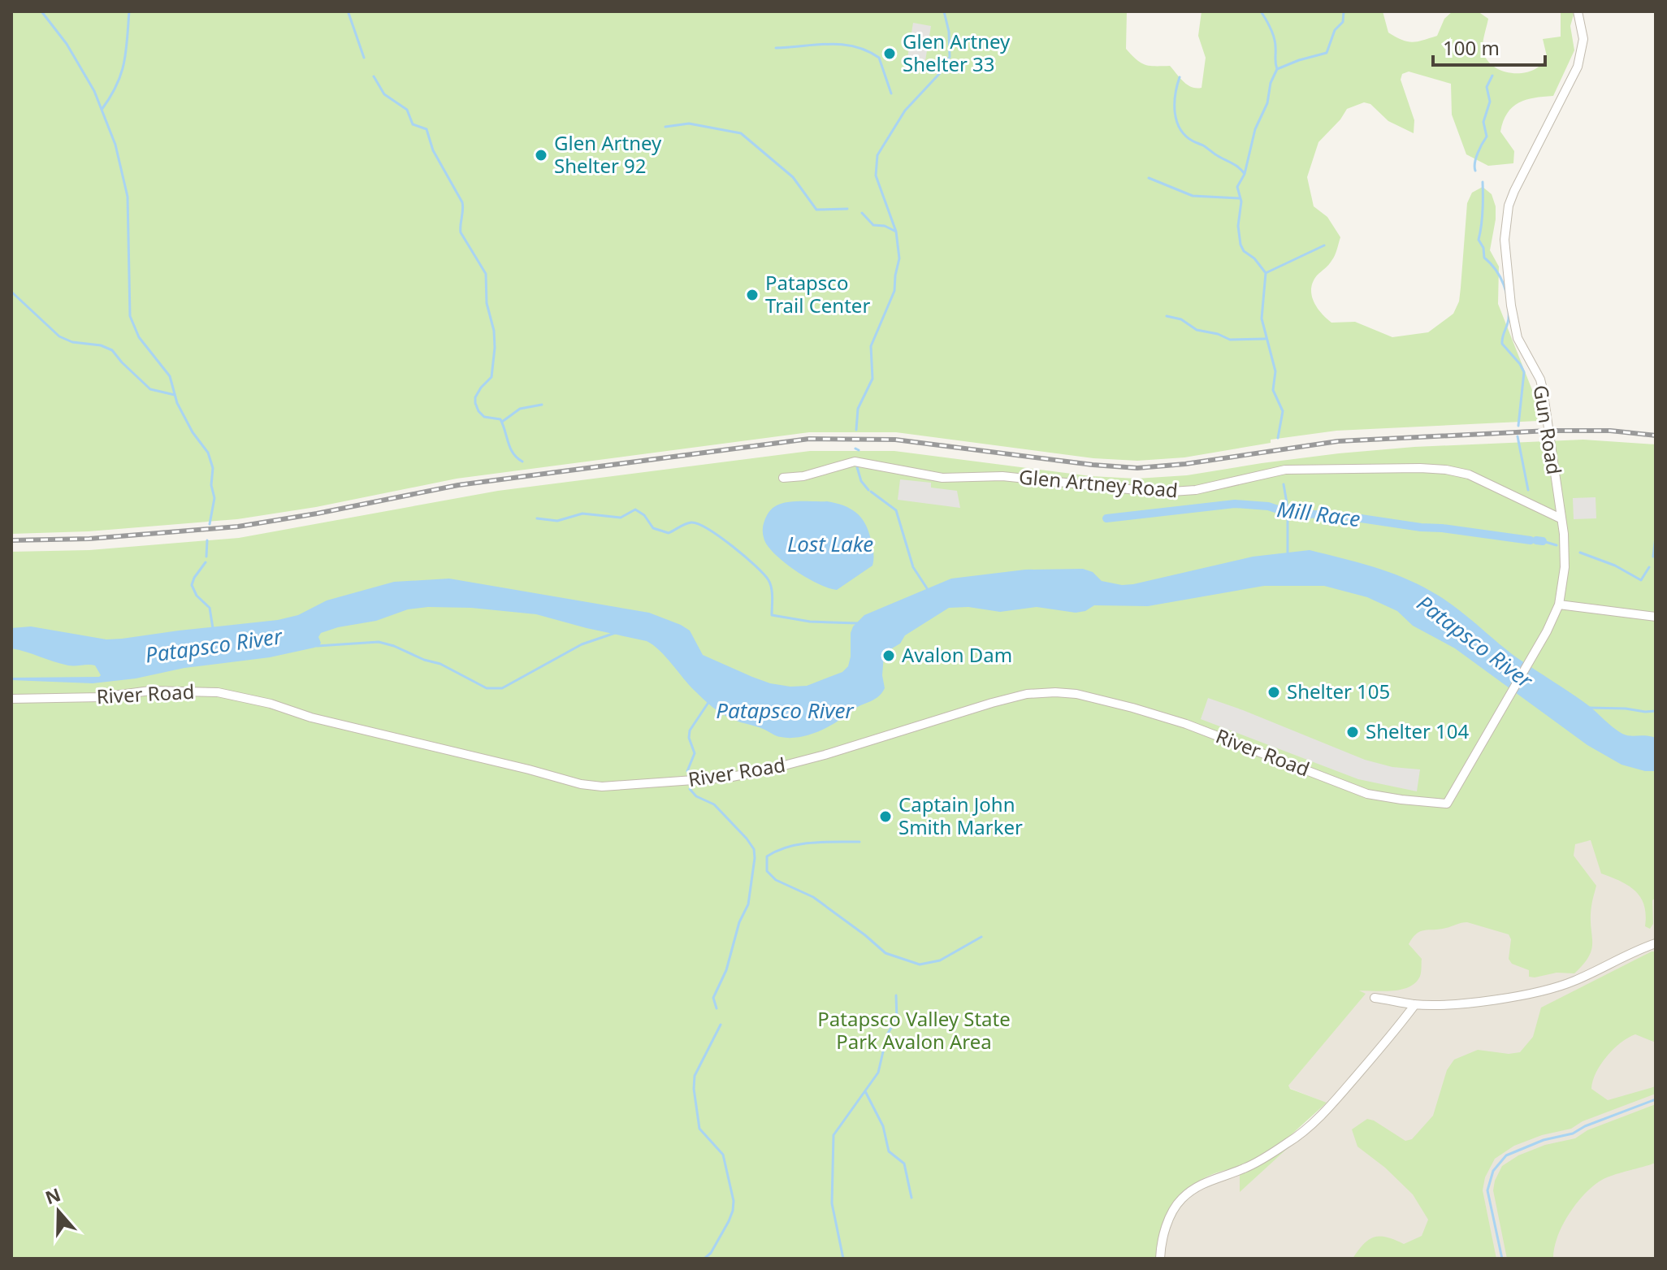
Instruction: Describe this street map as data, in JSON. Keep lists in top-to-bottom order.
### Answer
{
  "streets": {
    "street": ["Gun Road", "Glen Artney Road", "River Road"]
  },
  "crossings": [
    ["Gun Road", "Glen Artney Road"],
    ["Gun Road", "River Road"]
  ],
  "water": ["Mill Race", "Lost Lake", "Patapsco River"],
  "parks": ["Patapsco Valley State Park Avalon Area"],
  "places": [
    "Glen Artney Shelter 33",
    "Glen Artney Shelter 92",
    "Patapsco Trail Center",
    "Avalon Dam",
    "Shelter 105",
    "Shelter 104",
    "Captain John Smith Marker"
  ],
  "scale_bar": "100 m",
  "north": "top"
}
